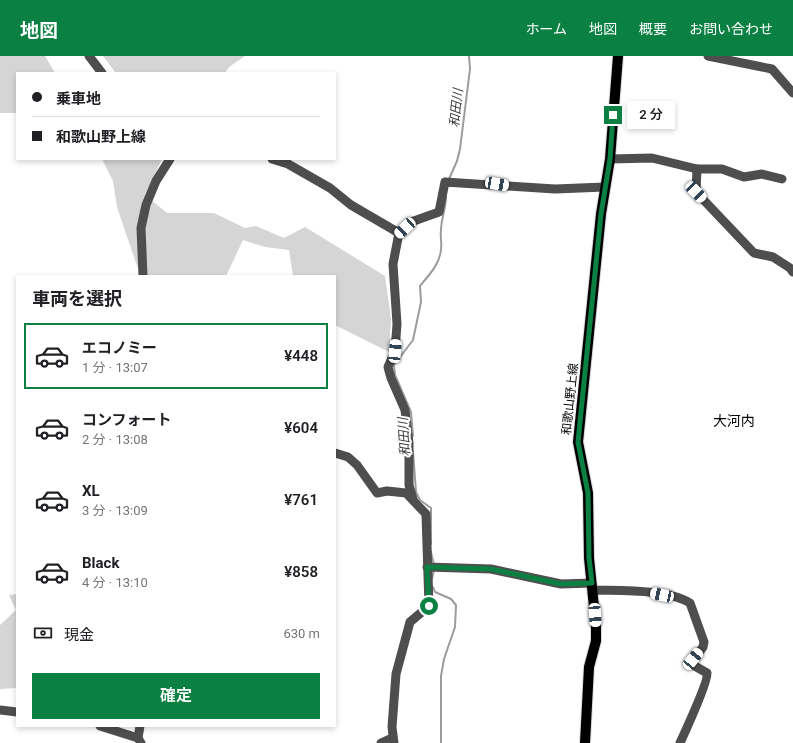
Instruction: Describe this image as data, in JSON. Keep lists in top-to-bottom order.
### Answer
{
  "streets": {
    "main road": ["和歌山野上線"]
  },
  "districts": ["大河内"],
  "water": ["和田川"],
  "page": {
    "header": "地図",
    "nav": [
      "ホーム",
      "地図",
      "概要",
      "お問い合わせ"
    ],
    "banner": ["乗車地", "和歌山野上線"],
    "bubble": "2 分",
    "heading": "車両を選択",
    "list": [
      {
        "name": "エコノミー",
        "note": "1 分 · 13:07",
        "value": "¥448"
      },
      {
        "name": "コンフォート",
        "note": "2 分 · 13:08",
        "value": "¥604"
      },
      {
        "name": "XL",
        "note": "3 分 · 13:09",
        "value": "¥761"
      },
      {
        "name": "Black",
        "note": "4 分 · 13:10",
        "value": "¥858"
      }
    ],
    "pay": ["現金", "630 m"],
    "buttons": "確定"
  }
}
